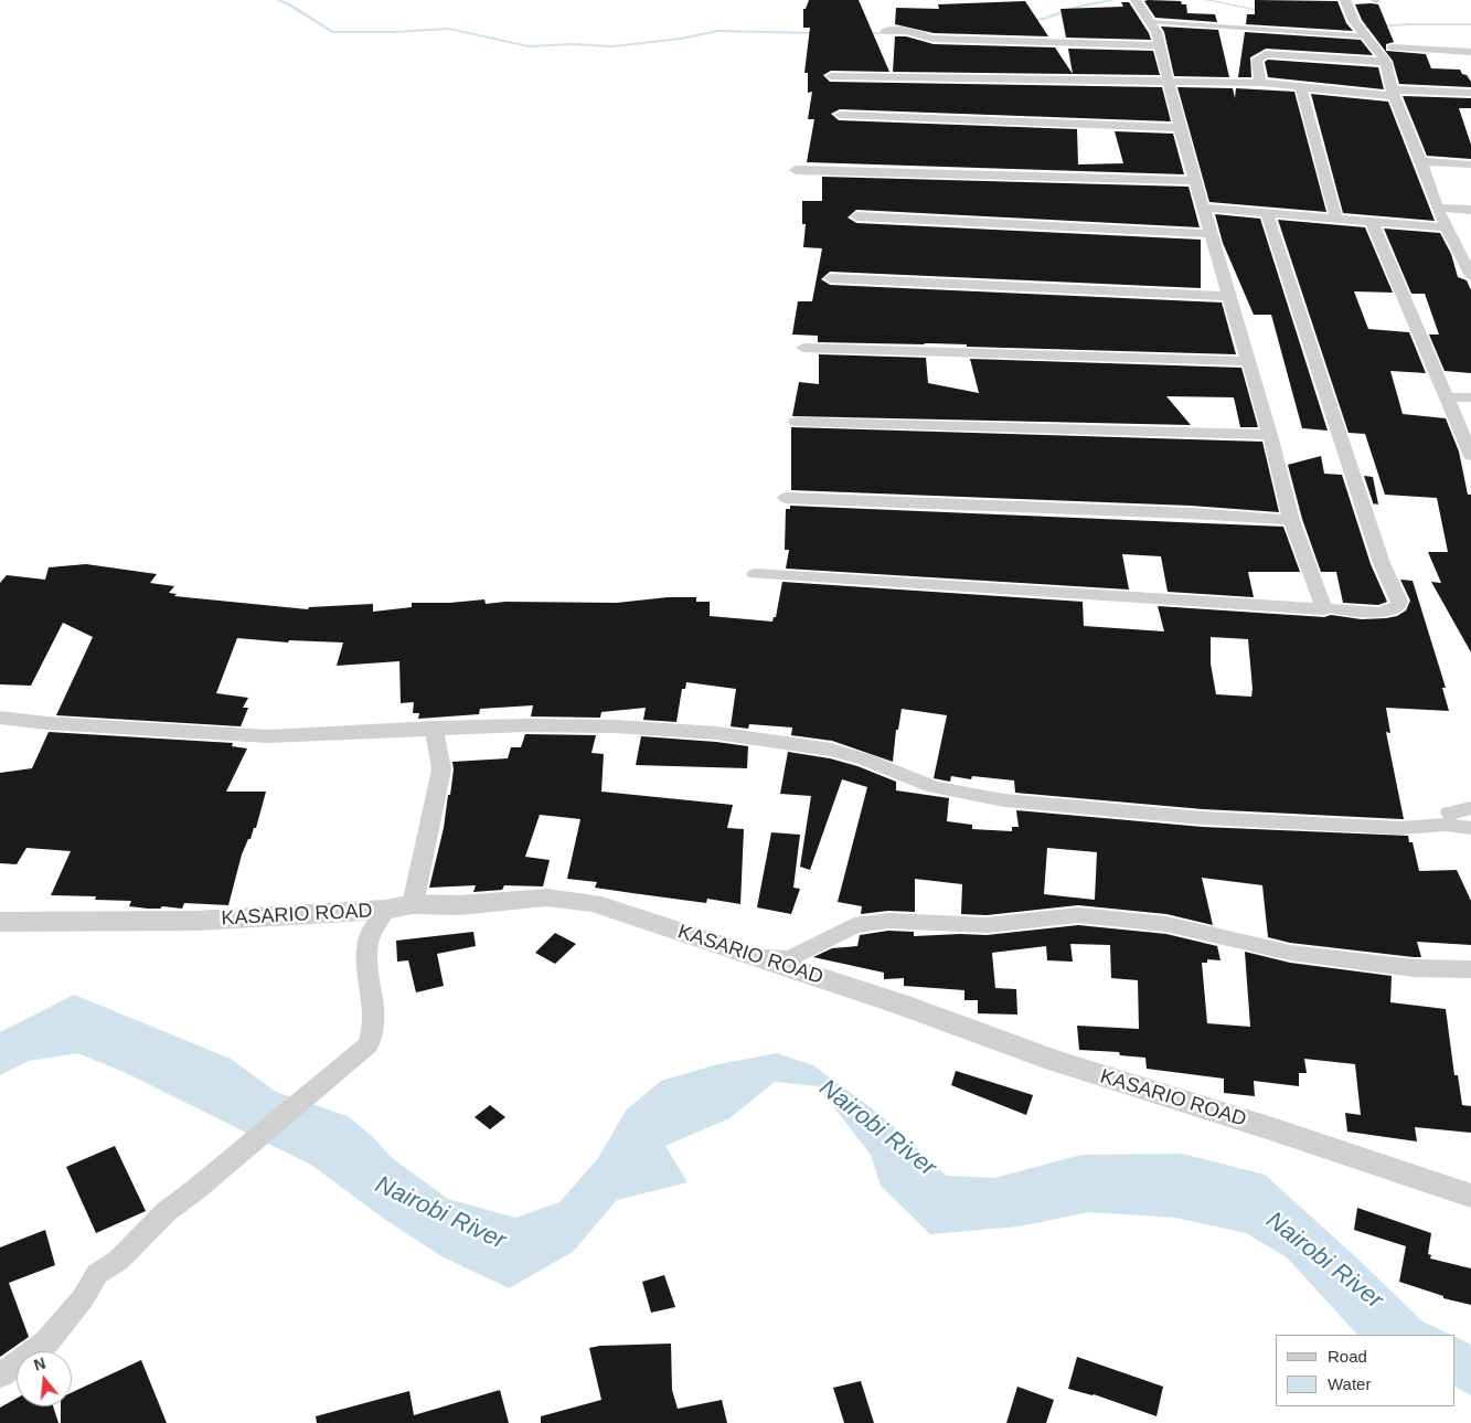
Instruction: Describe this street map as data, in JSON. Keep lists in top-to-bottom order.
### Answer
{
  "streets": {
    "street": ["KASARIO ROAD"]
  },
  "water": ["Nairobi River"],
  "legend": ["Road", "Water"],
  "north": "top"
}
